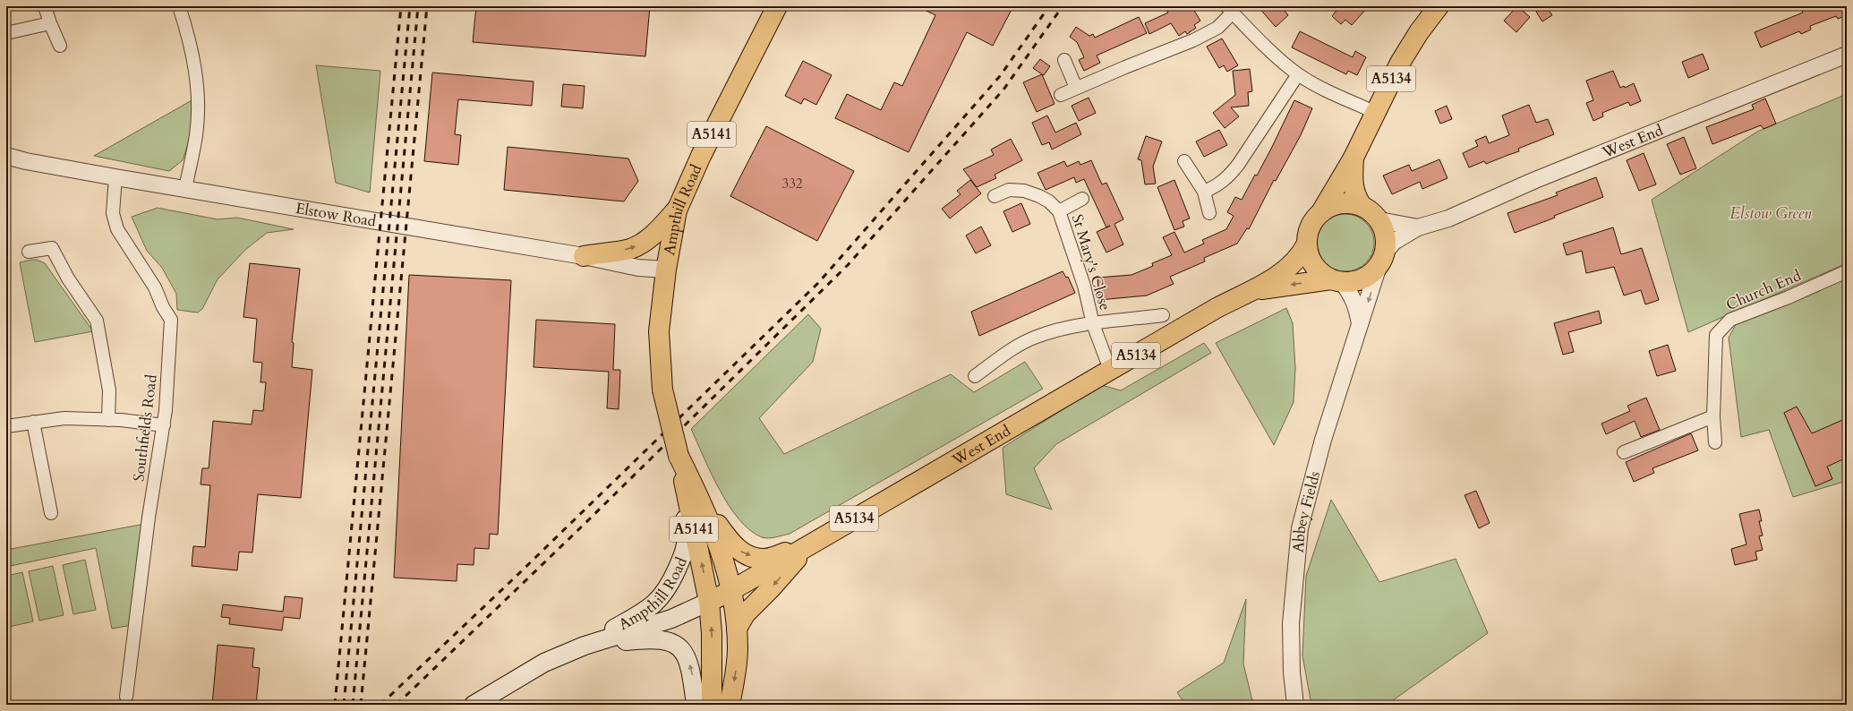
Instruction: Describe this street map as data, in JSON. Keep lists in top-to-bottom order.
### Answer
{
  "streets": {
    "main road": [
      "A5134",
      "A5141",
      "West End",
      "Ampthill Road"
    ],
    "street": [
      "Elstow Road",
      "St Mary's Close",
      "Church End",
      "Southfields Road",
      "Abbey Fields"
    ]
  },
  "crossings": [
    ["A5134", "West End"],
    ["A5134", "Abbey Fields"],
    ["A5141", "West End"],
    ["A5141", "Ampthill Road"],
    ["West End", "Ampthill Road"],
    ["West End", "Abbey Fields"],
    ["Ampthill Road", "Elstow Road"],
    ["Elstow Road", "Southfields Road"]
  ],
  "parks": ["Elstow Green"],
  "house_numbers": ["332"]
}
